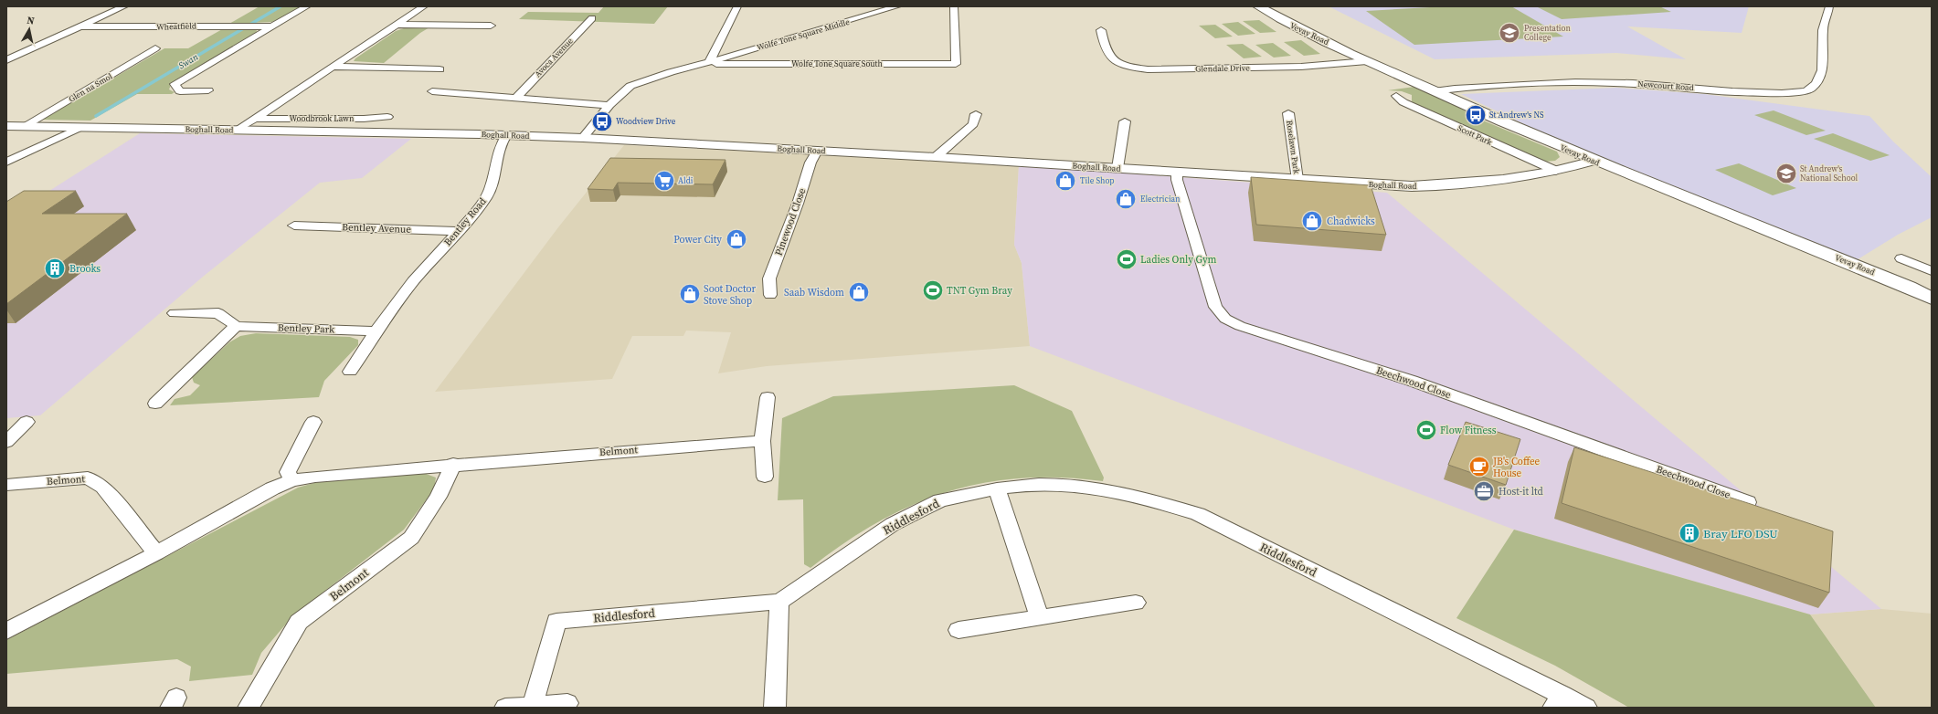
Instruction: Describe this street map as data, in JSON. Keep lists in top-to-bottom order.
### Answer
{
  "streets": {
    "main road": ["Vevay Road"],
    "street": [
      "Wheatfield",
      "Wolfe Tone Square Middle",
      "Avoca Avenue",
      "Wolfe Tone Square South",
      "Glendale Drive",
      "Newcourt Road",
      "Glen na Smol",
      "Woodbrook Lawn",
      "Boghall Road",
      "Scott Park",
      "Roselawn Park",
      "Bentley Road",
      "Pinewood Close",
      "Bentley Avenue",
      "Bentley Park",
      "Beechwood Close",
      "Belmont",
      "Riddlesford"
    ]
  },
  "crossings": [
    ["Vevay Road", "Glendale Drive"],
    ["Vevay Road", "Newcourt Road"],
    ["Vevay Road", "Boghall Road"],
    ["Wolfe Tone Square Middle", "Wolfe Tone Square South"],
    ["Glen na Smol", "Boghall Road"],
    ["Boghall Road", "Scott Park"],
    ["Boghall Road", "Roselawn Park"],
    ["Boghall Road", "Bentley Road"],
    ["Boghall Road", "Pinewood Close"],
    ["Boghall Road", "Beechwood Close"],
    ["Bentley Road", "Bentley Avenue"],
    ["Bentley Road", "Bentley Park"]
  ],
  "water": ["Swan"],
  "places": {
    "school or university": ["Presentation College", "St Andrew's National School"],
    "bus stop": ["St Andrew's NS", "Woodview Drive"],
    "supermarket": ["Aldi"],
    "shop": [
      "Tile Shop",
      "Electrician",
      "Chadwicks",
      "Power City",
      "Saab Wisdom",
      "Soot Doctor Stove Shop"
    ],
    "sports": ["Ladies Only Gym", "TNT Gym Bray", "Flow Fitness"],
    "building": ["Brooks", "Bray LFO DSU"],
    "cafe": ["JB's Coffee House"],
    "office": ["Host-it ltd"]
  },
  "north": "top"
}
